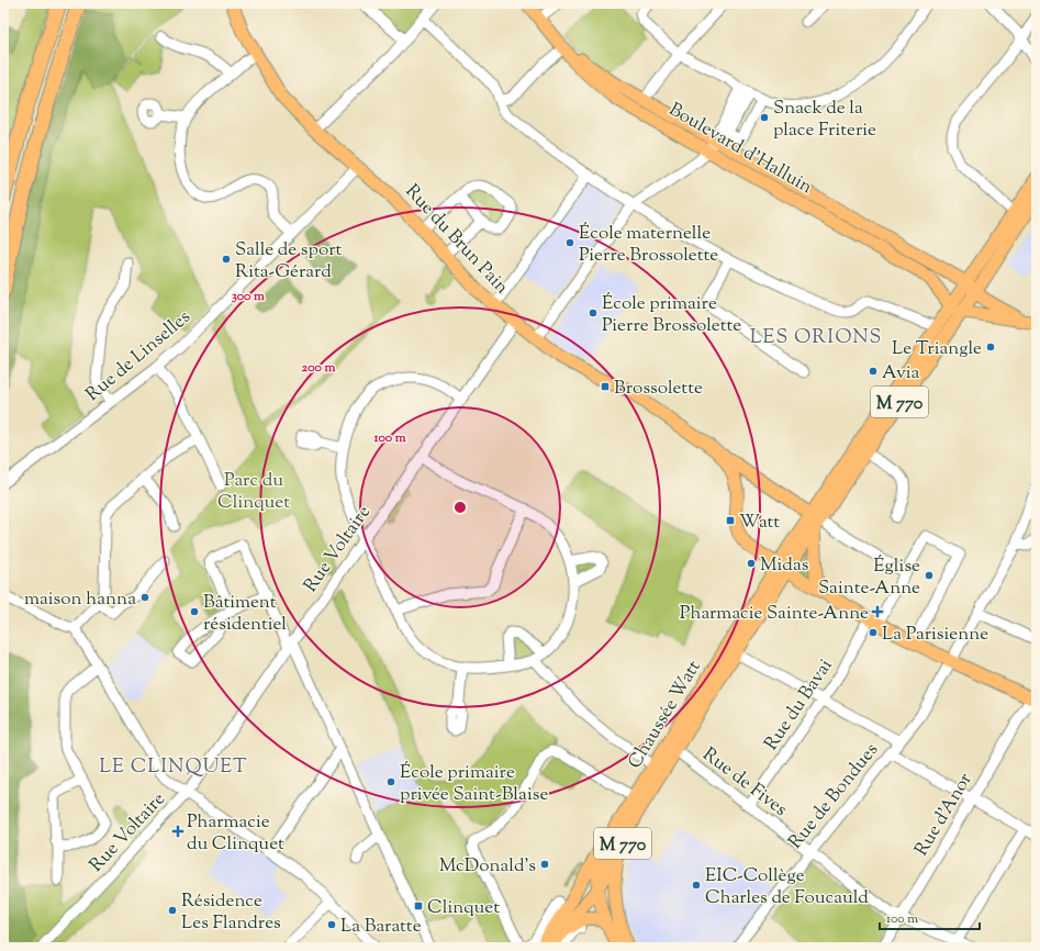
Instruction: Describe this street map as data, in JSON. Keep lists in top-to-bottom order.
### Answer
{
  "streets": {
    "main road": [
      "Boulevard d'Halluin",
      "Rue du Brun Pain",
      "M 770",
      "Chaussée Watt"
    ],
    "street": [
      "Rue de Linselles",
      "Rue Voltaire",
      "Rue du Bavai",
      "Rue de Fives",
      "Rue de Bondues",
      "Rue d'Anor"
    ]
  },
  "crossings": [
    ["Boulevard d'Halluin", "M 770"],
    ["Rue du Brun Pain", "Rue de Linselles"],
    ["Rue du Brun Pain", "M 770"],
    ["Rue du Brun Pain", "Rue Voltaire"],
    ["Rue du Brun Pain", "Rue du Bavai"],
    ["Rue du Brun Pain", "Chaussée Watt"],
    ["Rue du Brun Pain", "Rue de Bondues"],
    ["Rue du Brun Pain", "Rue d'Anor"],
    ["M 770", "Chaussée Watt"],
    ["Rue du Bavai", "Rue de Fives"],
    ["Chaussée Watt", "Rue de Fives"],
    ["Rue de Fives", "Rue de Bondues"],
    ["Rue de Fives", "Rue d'Anor"]
  ],
  "districts": ["LES ORIONS", "LE CLINQUET"],
  "parks": ["Parc du Clinquet"],
  "places": {
    "other": [
      "Snack de la place Friterie",
      "École maternelle Pierre Brossolette",
      "Salle de sport Rita-Gérard",
      "École primaire Pierre Brossolette",
      "Le Triangle",
      "Avia",
      "Midas",
      "Église Sainte-Anne",
      "maison hanna",
      "Bâtiment résidentiel",
      "La Parisienne",
      "École primaire privée Saint-Blaise",
      "McDonald's",
      "EIC-Collège Charles de Foucauld",
      "Résidence Les Flandres",
      "La Baratte"
    ],
    "transit": ["Brossolette", "Watt", "Clinquet"],
    "health": ["Pharmacie Sainte-Anne", "Pharmacie du Clinquet"]
  },
  "scale_bar": "100 m",
  "rings": ["300 m", "200 m", "100 m"]
}
